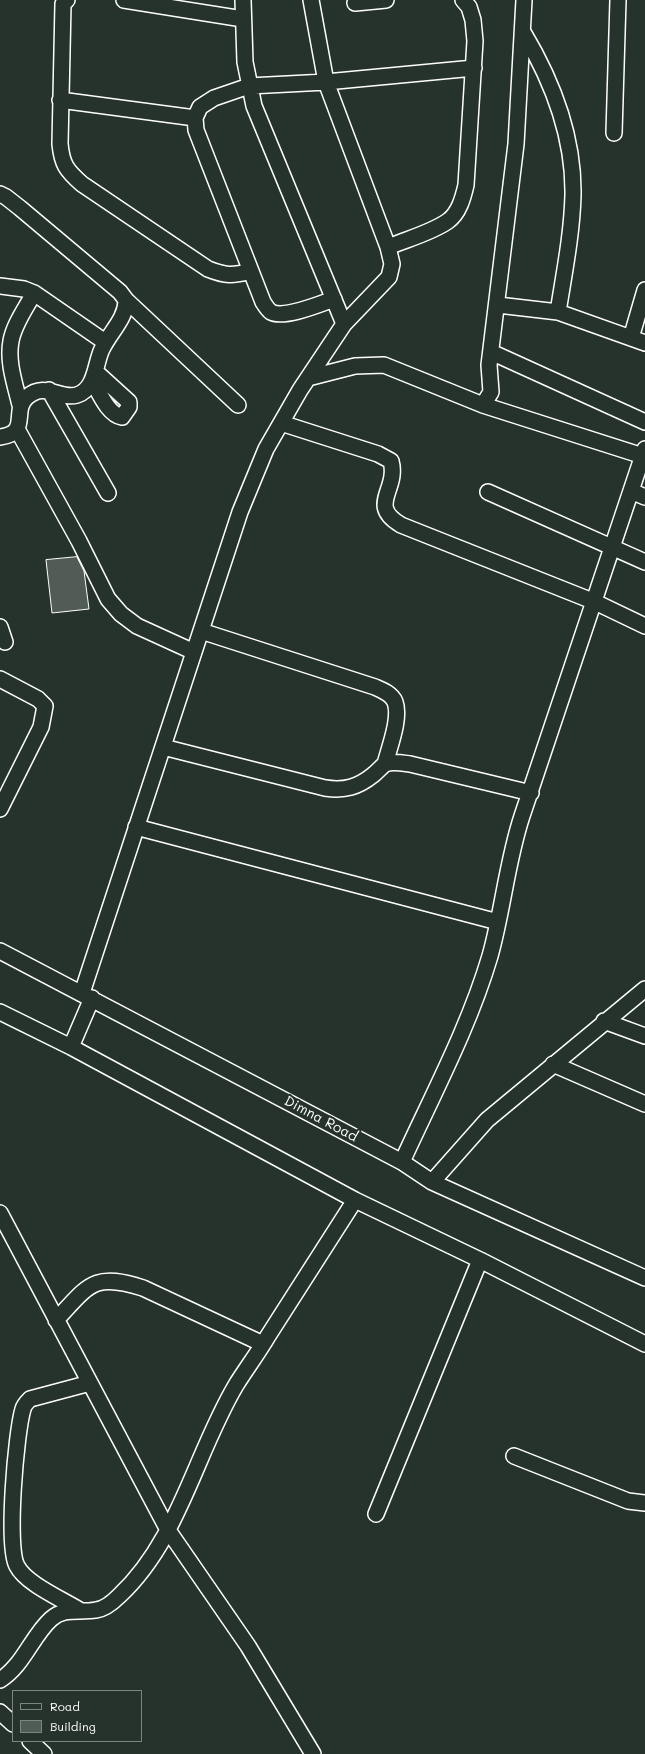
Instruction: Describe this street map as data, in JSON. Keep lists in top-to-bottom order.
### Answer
{
  "streets": {
    "street": ["Dimna Road"]
  },
  "legend": ["Road", "Building"]
}
